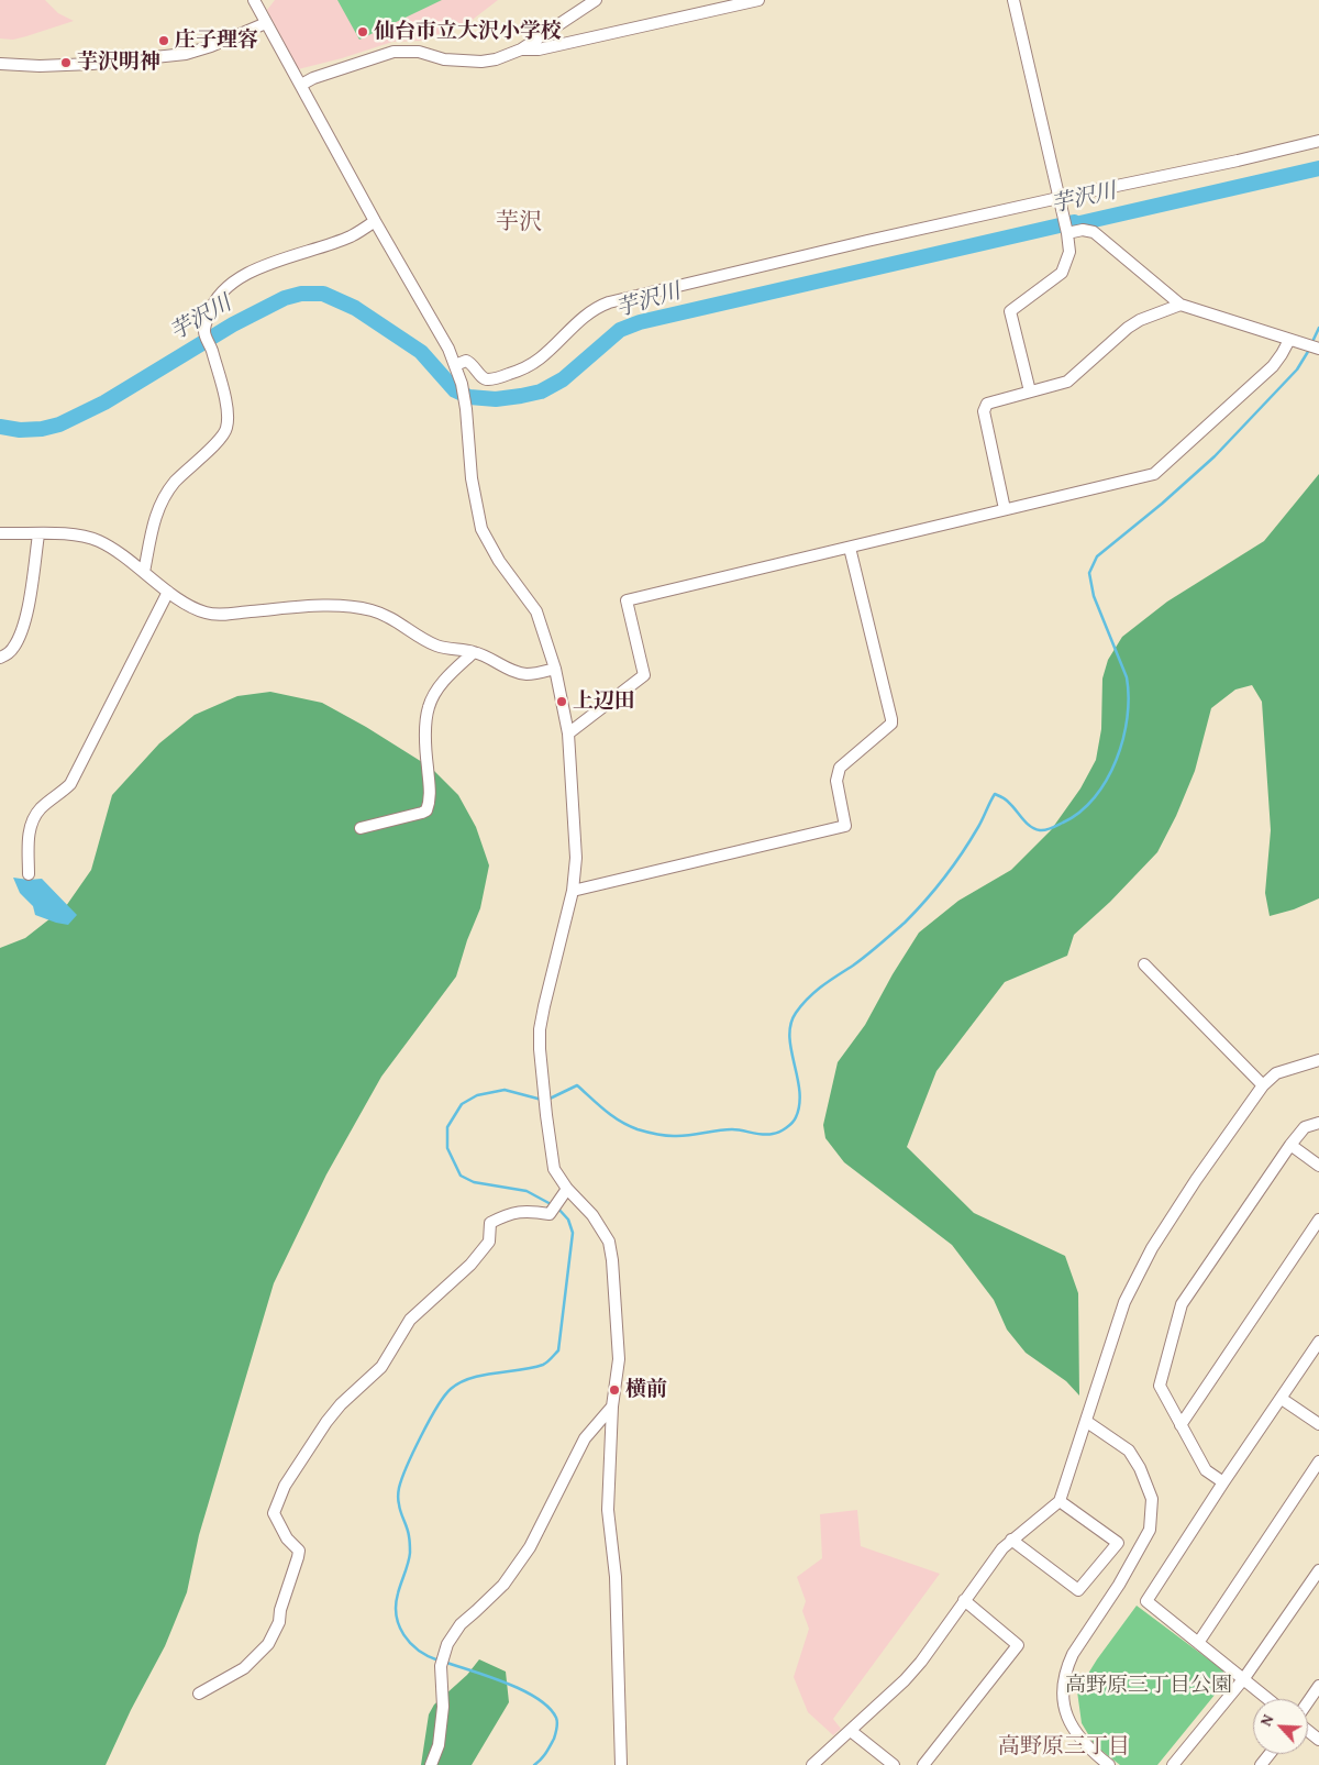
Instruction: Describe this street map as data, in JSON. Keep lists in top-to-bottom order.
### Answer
{
  "districts": ["芋沢", "高野原三丁目"],
  "water": ["芋沢川"],
  "parks": ["高野原三丁目公園"],
  "places": [
    "仙台市立大沢小学校",
    "庄子理容",
    "芋沢明神",
    "上辺田",
    "横前"
  ],
  "north": "top left"
}
